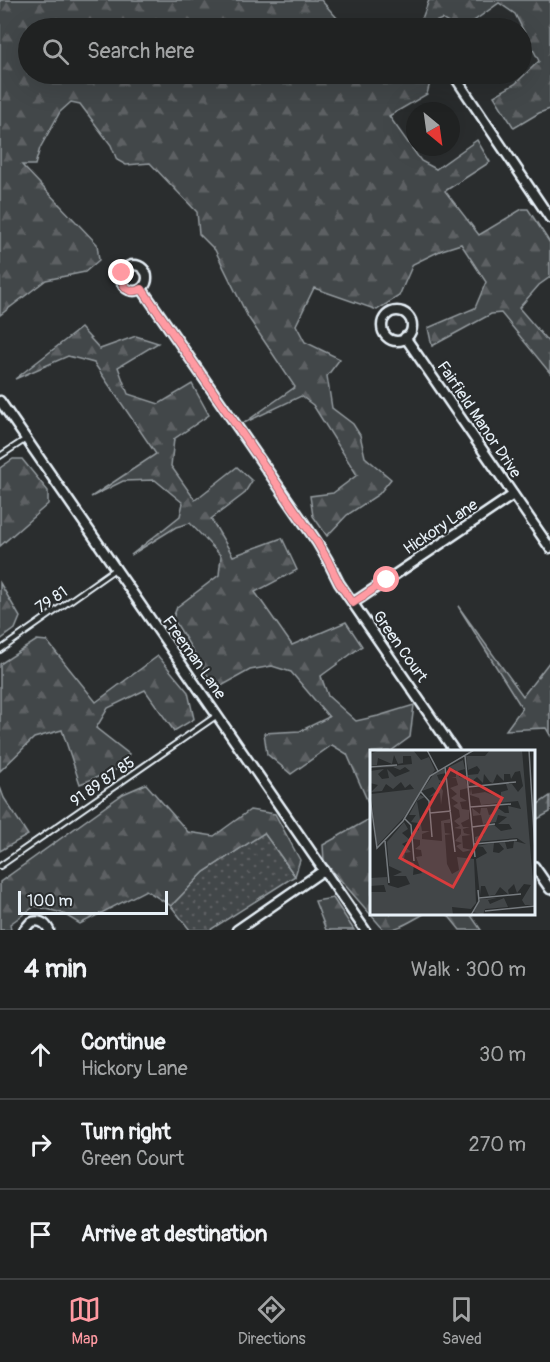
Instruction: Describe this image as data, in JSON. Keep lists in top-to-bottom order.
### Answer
{
  "streets": {
    "street": [
      "Fairfield Manor Drive",
      "Hickory Lane",
      "Green Court",
      "Freeman Lane"
    ],
    "lane": ["79 81", "91 89 87 85"]
  },
  "crossings": [
    ["Fairfield Manor Drive", "Hickory Lane"],
    ["Hickory Lane", "Green Court"],
    ["79 81", "Freeman Lane"],
    ["Freeman Lane", "91 89 87 85"]
  ],
  "scale_bar": "100 m",
  "north": "bottom right",
  "page": {
    "search": "Search here",
    "scale": "100 m",
    "heading": ["4 min", "Walk · 300 m"],
    "list": [
      ["Continue", "Hickory Lane", "30 m"],
      ["Turn right", "Green Court", "270 m"],
      "Arrive at destination"
    ],
    "nav": ["Map", "Directions", "Saved"]
  }
}
